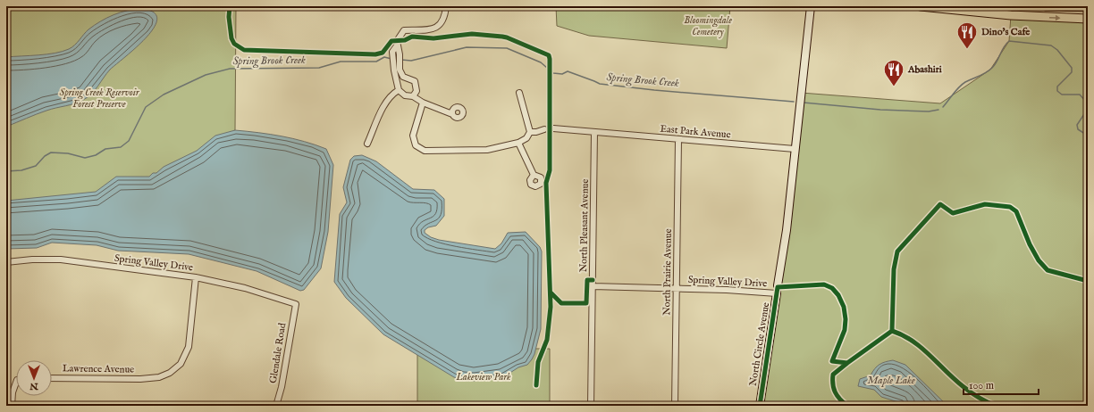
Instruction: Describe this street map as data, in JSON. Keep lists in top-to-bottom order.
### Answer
{
  "streets": {
    "street": [
      "East Park Avenue",
      "North Pleasant Avenue",
      "Spring Valley Drive",
      "North Prairie Avenue",
      "North Circle Avenue",
      "Glendale Road",
      "Lawrence Avenue"
    ]
  },
  "crossings": [
    ["East Park Avenue", "North Pleasant Avenue"],
    ["East Park Avenue", "North Prairie Avenue"],
    ["East Park Avenue", "North Circle Avenue"],
    ["North Pleasant Avenue", "Spring Valley Drive"],
    ["Spring Valley Drive", "North Prairie Avenue"],
    ["Spring Valley Drive", "North Circle Avenue"],
    ["Spring Valley Drive", "Glendale Road"],
    ["Spring Valley Drive", "Lawrence Avenue"]
  ],
  "water": ["Spring Brook Creek", "Maple Lake"],
  "parks": ["Bloomingdale Cemetery", "Spring Creek Reservoir Forest Preserve", "Lakeview Park"],
  "places": {
    "restaurant": ["Dino's Cafe", "Abashiri"]
  },
  "scale_bar": "100 m",
  "north": "bottom"
}
